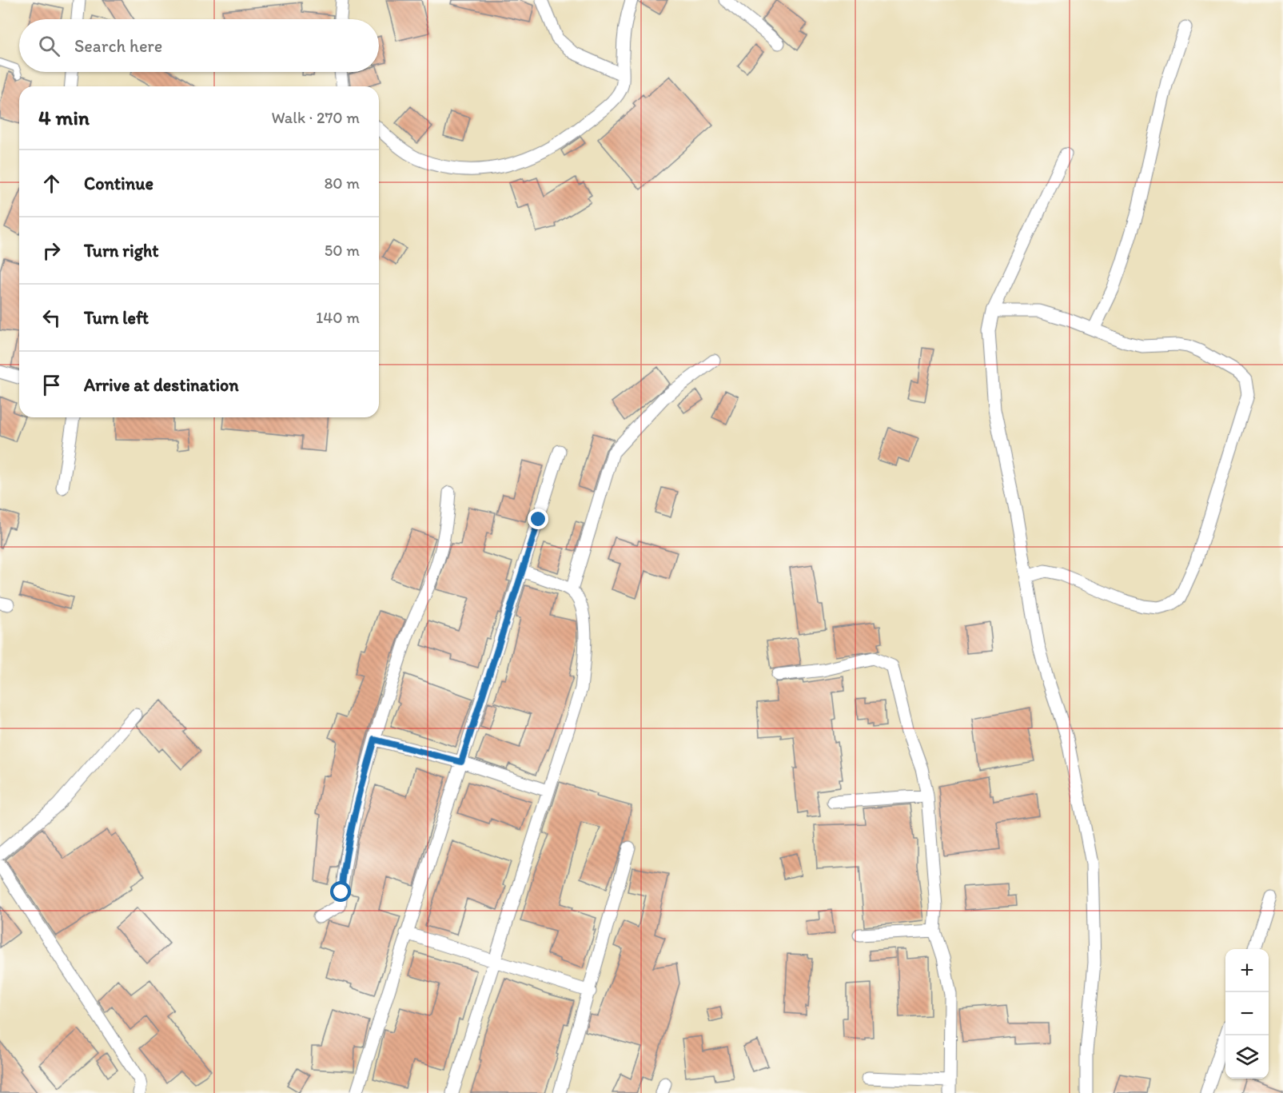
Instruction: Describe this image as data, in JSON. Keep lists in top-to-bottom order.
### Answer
{
  "page": {
    "search": "Search here",
    "heading": ["4 min", "Walk · 270 m"],
    "list": [
      ["Continue", "80 m"],
      ["Turn right", "50 m"],
      ["Turn left", "140 m"],
      "Arrive at destination"
    ],
    "map_buttons": ["+", "−"]
  }
}
